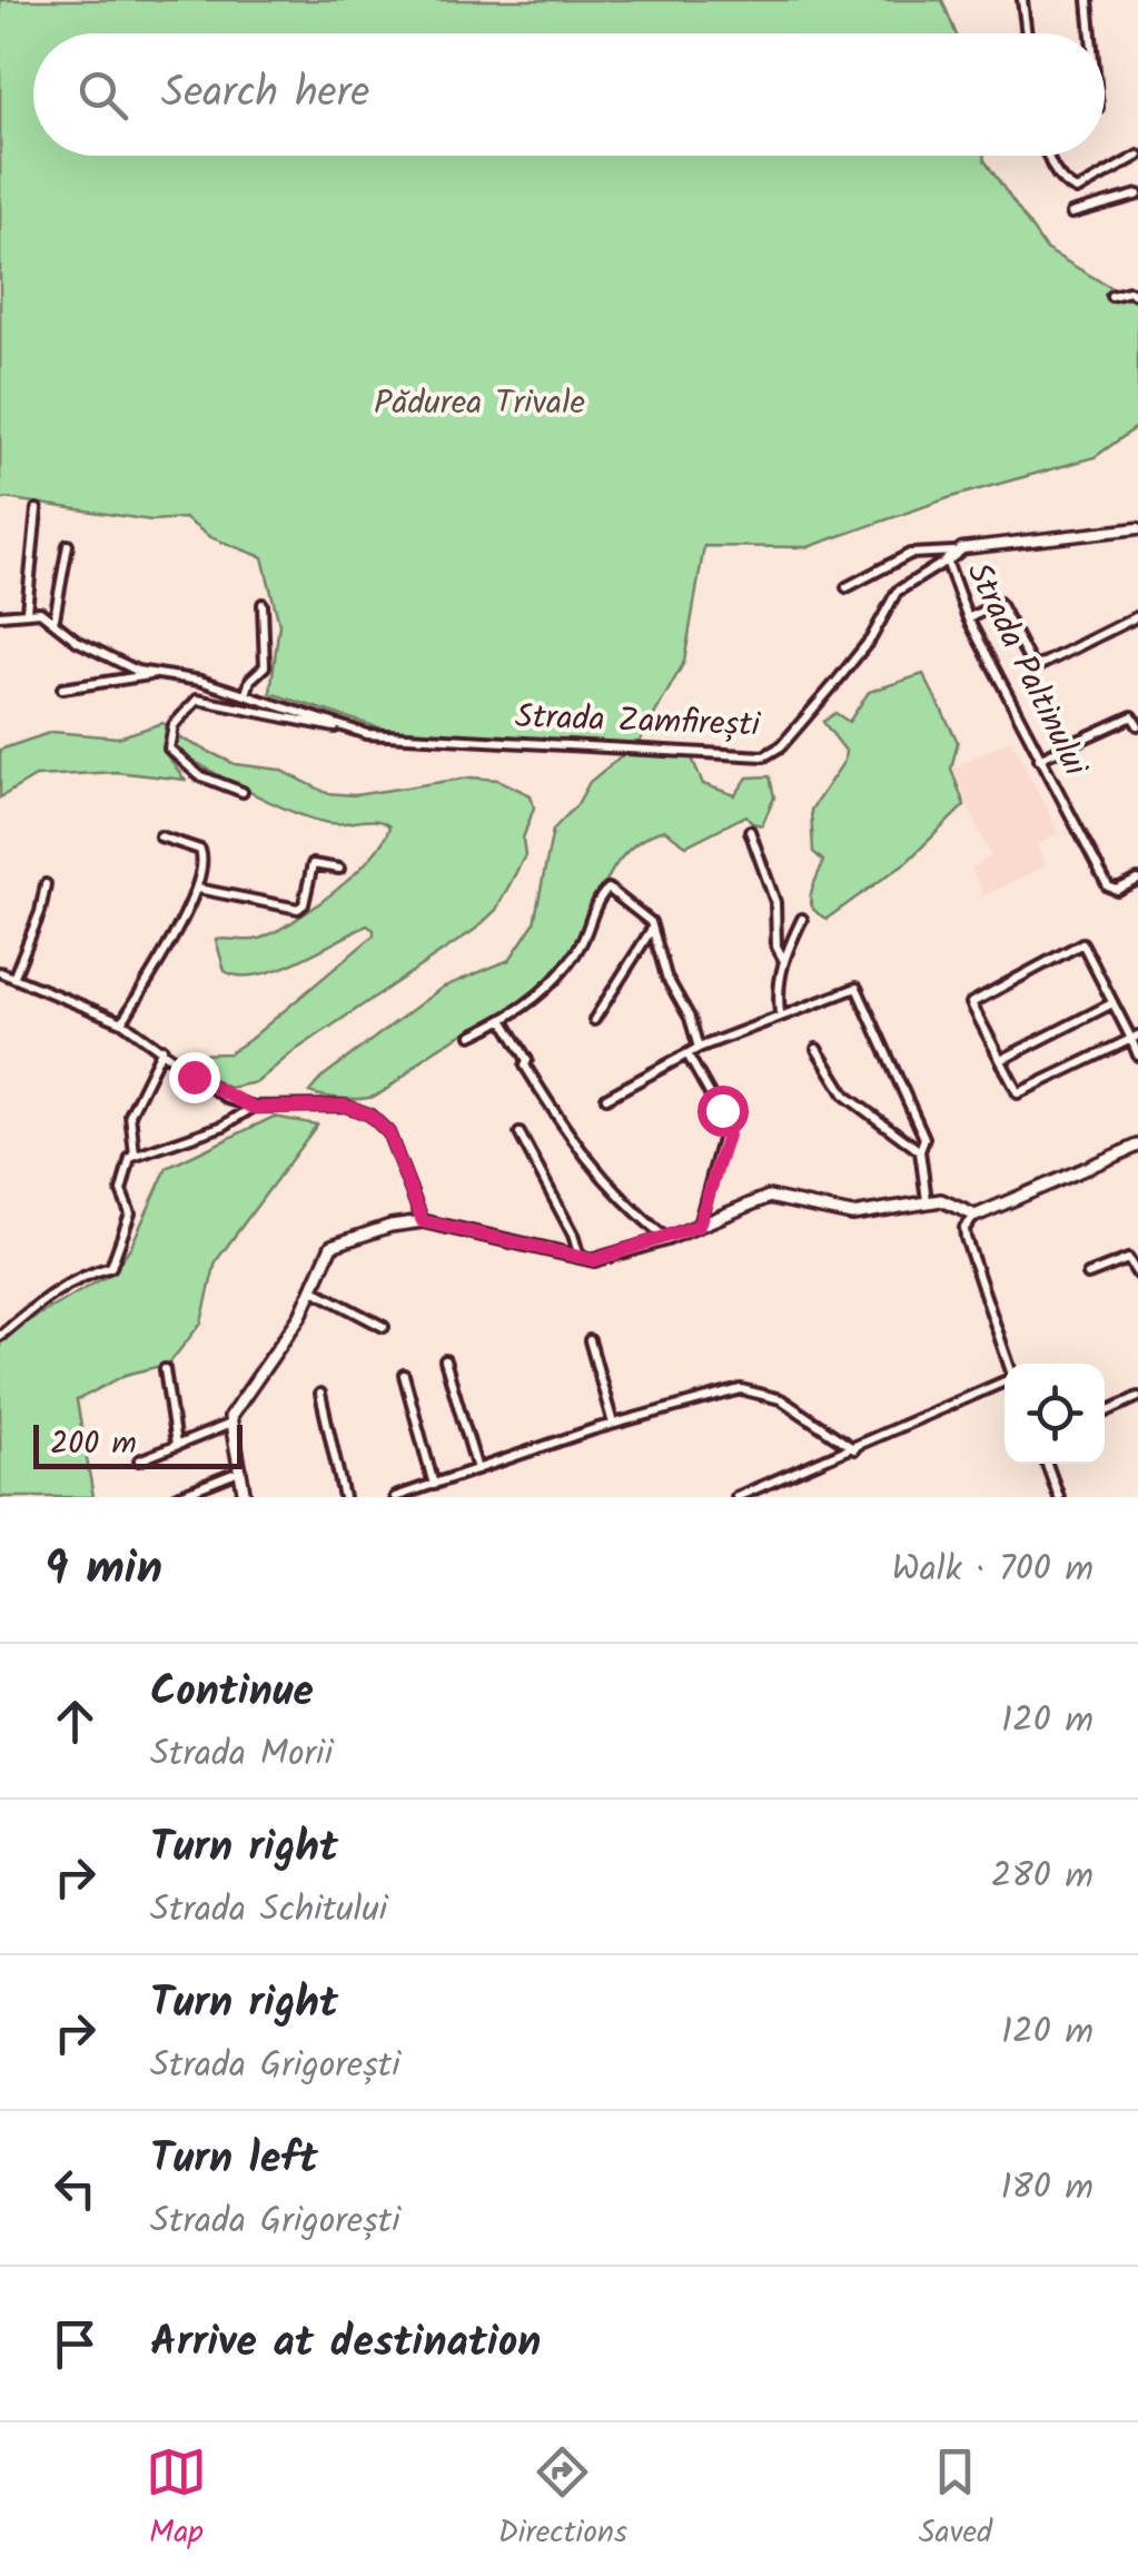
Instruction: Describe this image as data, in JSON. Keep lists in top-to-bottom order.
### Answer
{
  "streets": {
    "street": ["Strada Paltinului", "Strada Zamfirești"]
  },
  "crossings": [
    ["Strada Paltinului", "Strada Zamfirești"]
  ],
  "parks": ["Pădurea Trivale"],
  "scale_bar": "200 m",
  "page": {
    "search": "Search here",
    "scale": "200 m",
    "heading": ["9 min", "Walk · 700 m"],
    "list": [
      ["Continue", "Strada Morii", "120 m"],
      ["Turn right", "Strada Schitului", "280 m"],
      ["Turn right", "Strada Grigorești", "120 m"],
      ["Turn left", "Strada Grigorești", "180 m"],
      "Arrive at destination"
    ],
    "nav": ["Map", "Directions", "Saved"]
  }
}
